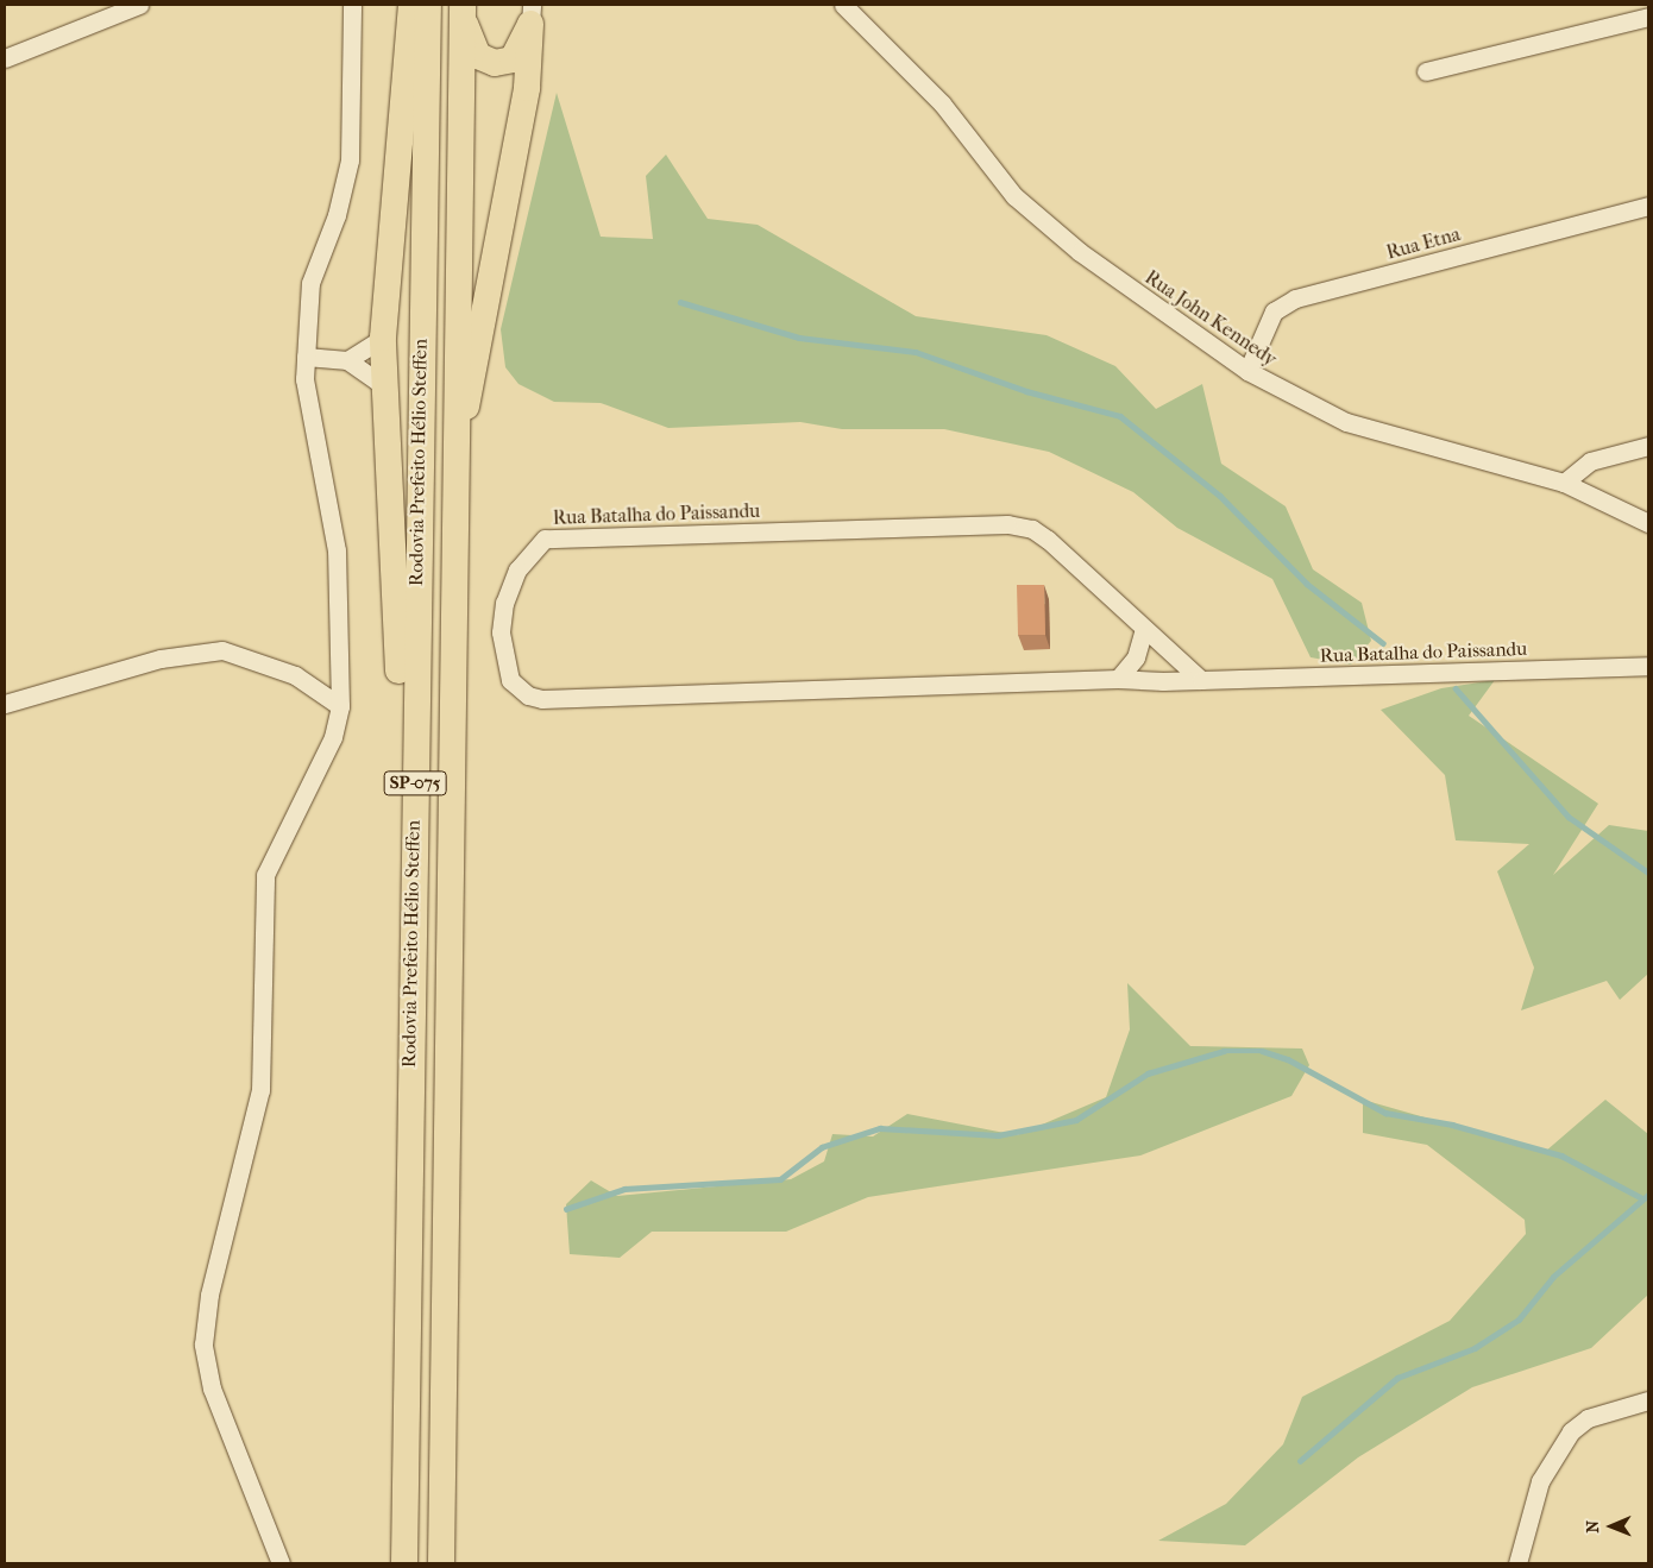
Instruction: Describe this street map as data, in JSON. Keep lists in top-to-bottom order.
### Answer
{
  "streets": {
    "highway": ["Rodovia Prefeito Hélio Steffen", "SP-075"],
    "street": ["Rua Etna", "Rua John Kennedy", "Rua Batalha do Paissandu"]
  },
  "crossings": [
    ["Rua Etna", "Rua John Kennedy"]
  ],
  "north": "left"
}
